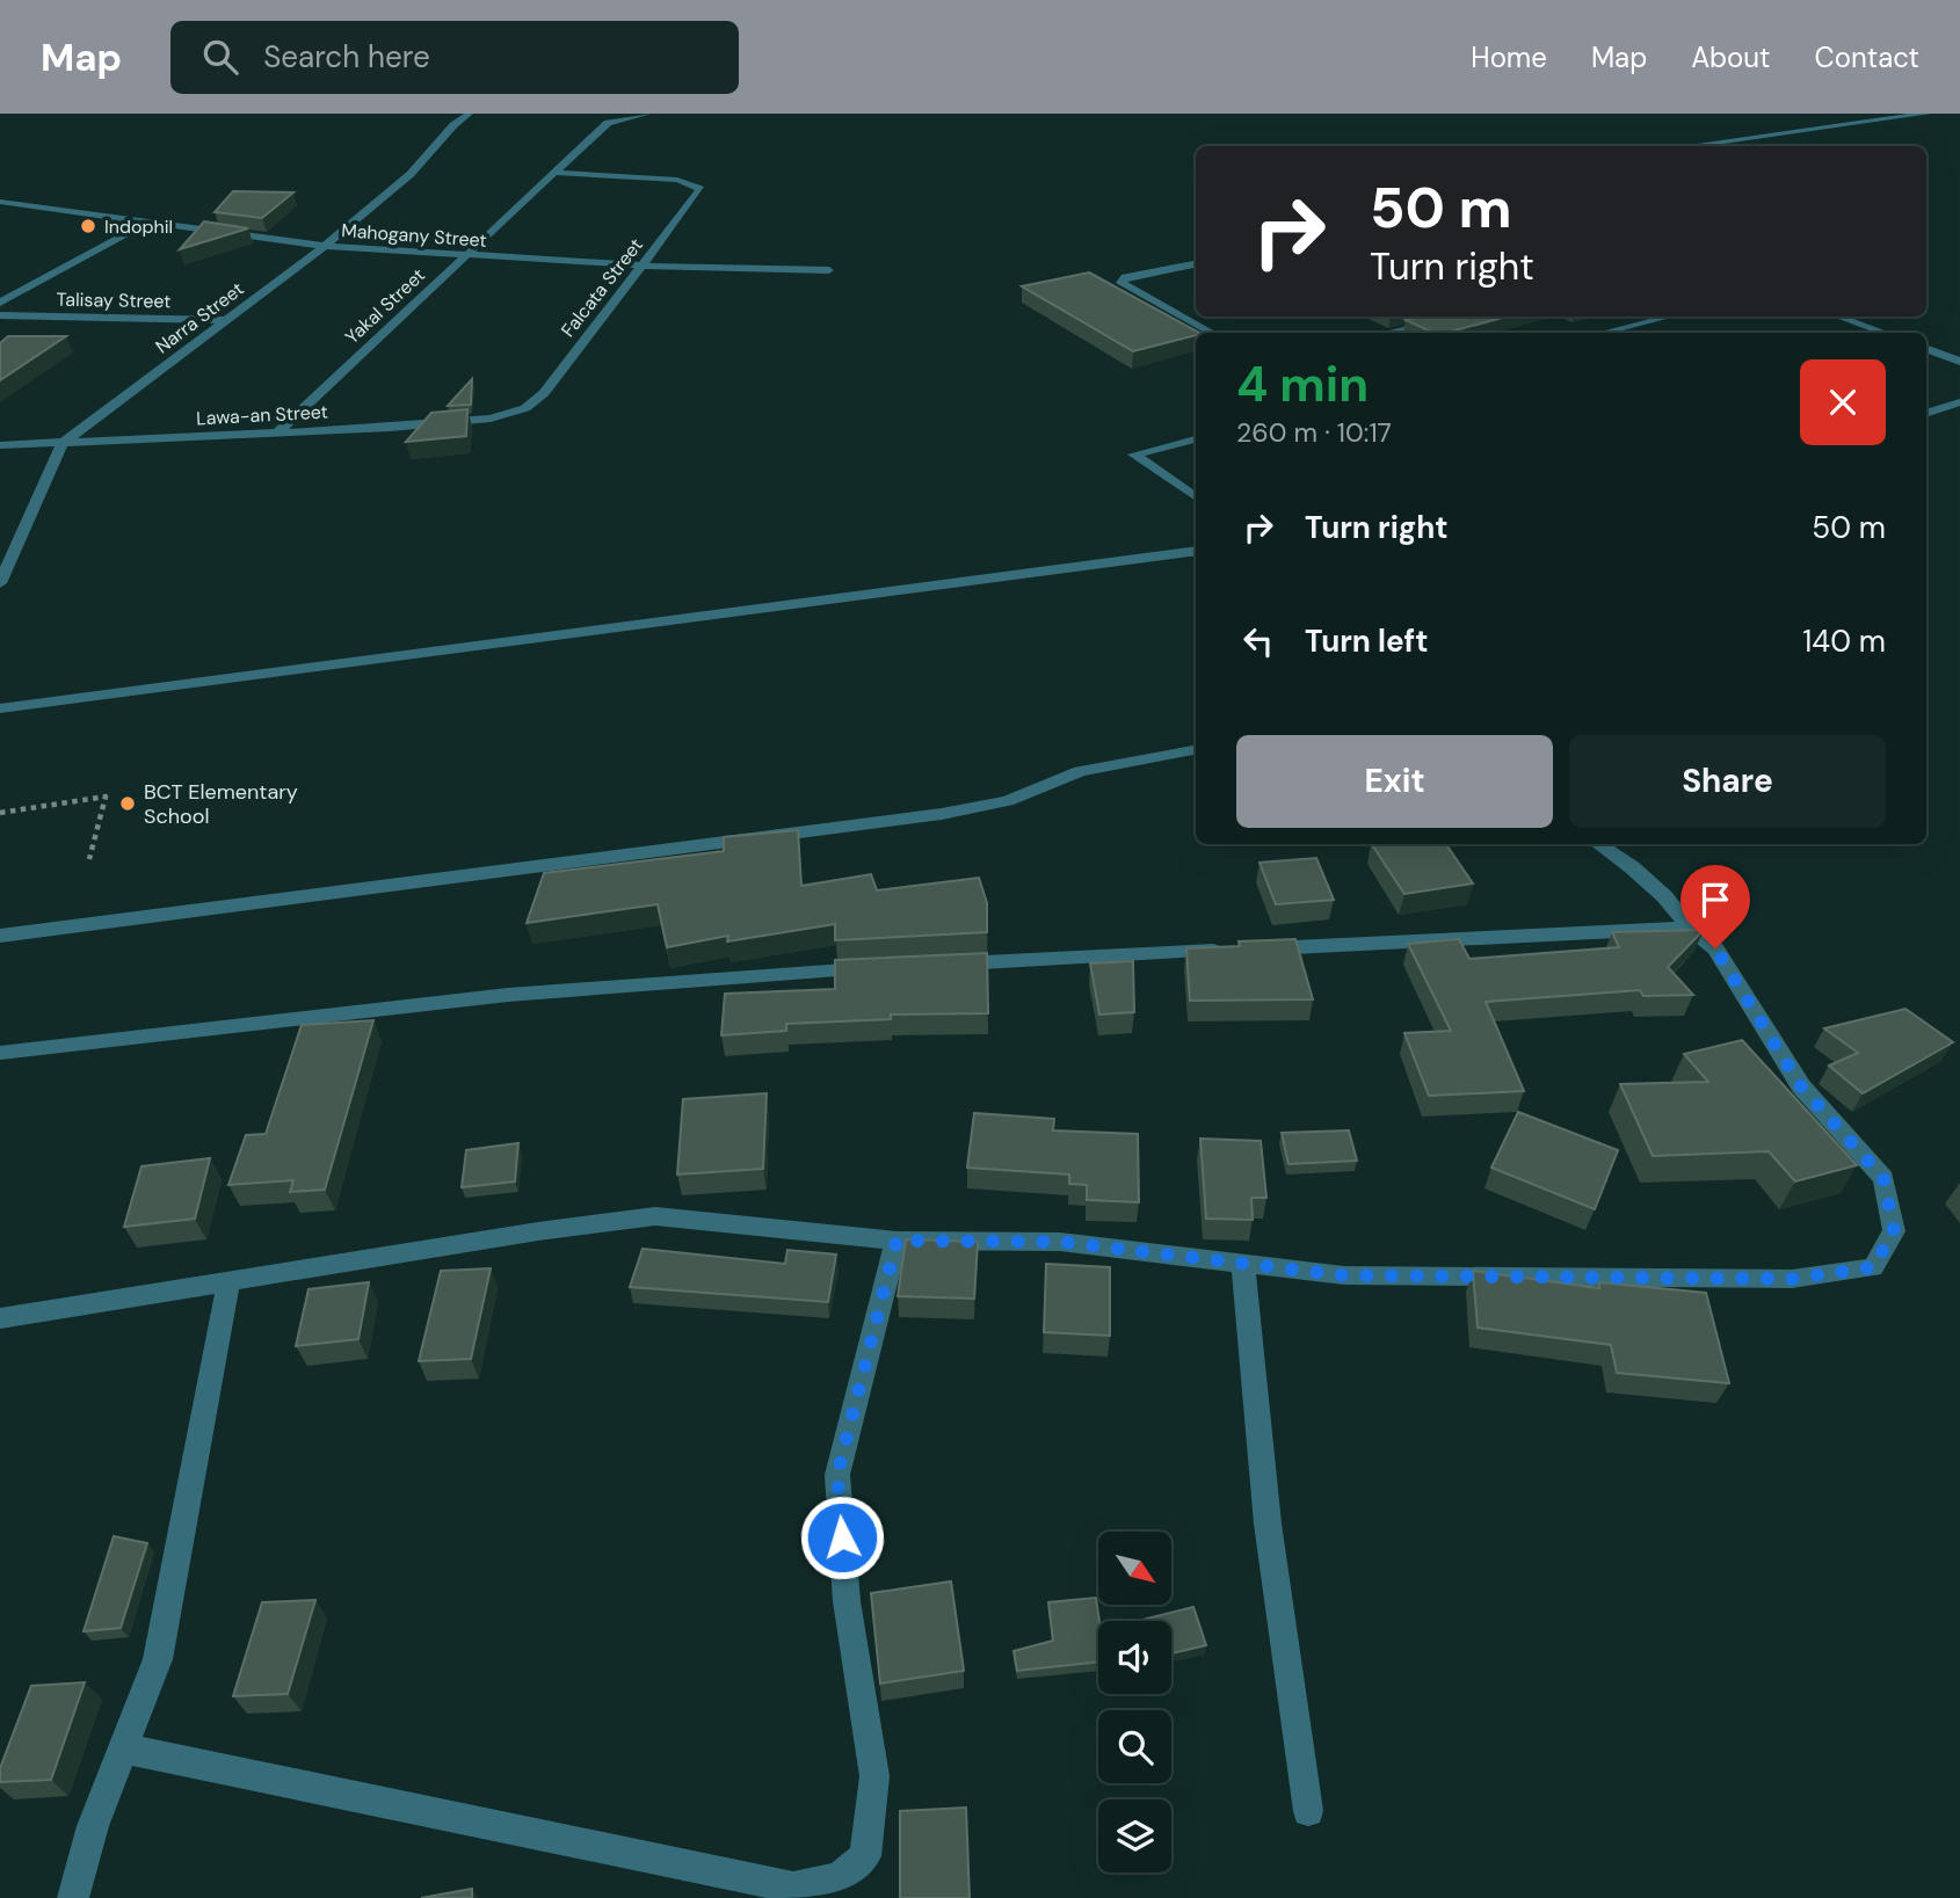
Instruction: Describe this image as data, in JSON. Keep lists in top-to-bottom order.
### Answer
{
  "streets": {
    "street": [
      "Mahogany Street",
      "Falcata Street",
      "Talisay Street",
      "Yakal Street",
      "Narra Street",
      "Lawa-an Street"
    ]
  },
  "crossings": [
    ["Mahogany Street", "Falcata Street"],
    ["Mahogany Street", "Yakal Street"],
    ["Mahogany Street", "Narra Street"],
    ["Falcata Street", "Yakal Street"],
    ["Falcata Street", "Lawa-an Street"],
    ["Talisay Street", "Narra Street"],
    ["Yakal Street", "Lawa-an Street"],
    ["Narra Street", "Lawa-an Street"]
  ],
  "places": ["Indophil", "BCT Elementary School"],
  "north": "bottom right",
  "page": {
    "header": "Map",
    "search": "Search here",
    "nav": [
      "Home",
      "Map",
      "About",
      "Contact"
    ],
    "turn": ["50 m", "Turn right"],
    "heading": ["4 min", "260 m · 10:17"],
    "list": [
      {
        "name": "Turn right",
        "value": "50 m"
      },
      {
        "name": "Turn left",
        "value": "140 m"
      }
    ],
    "buttons": ["Exit", "Share"]
  }
}
